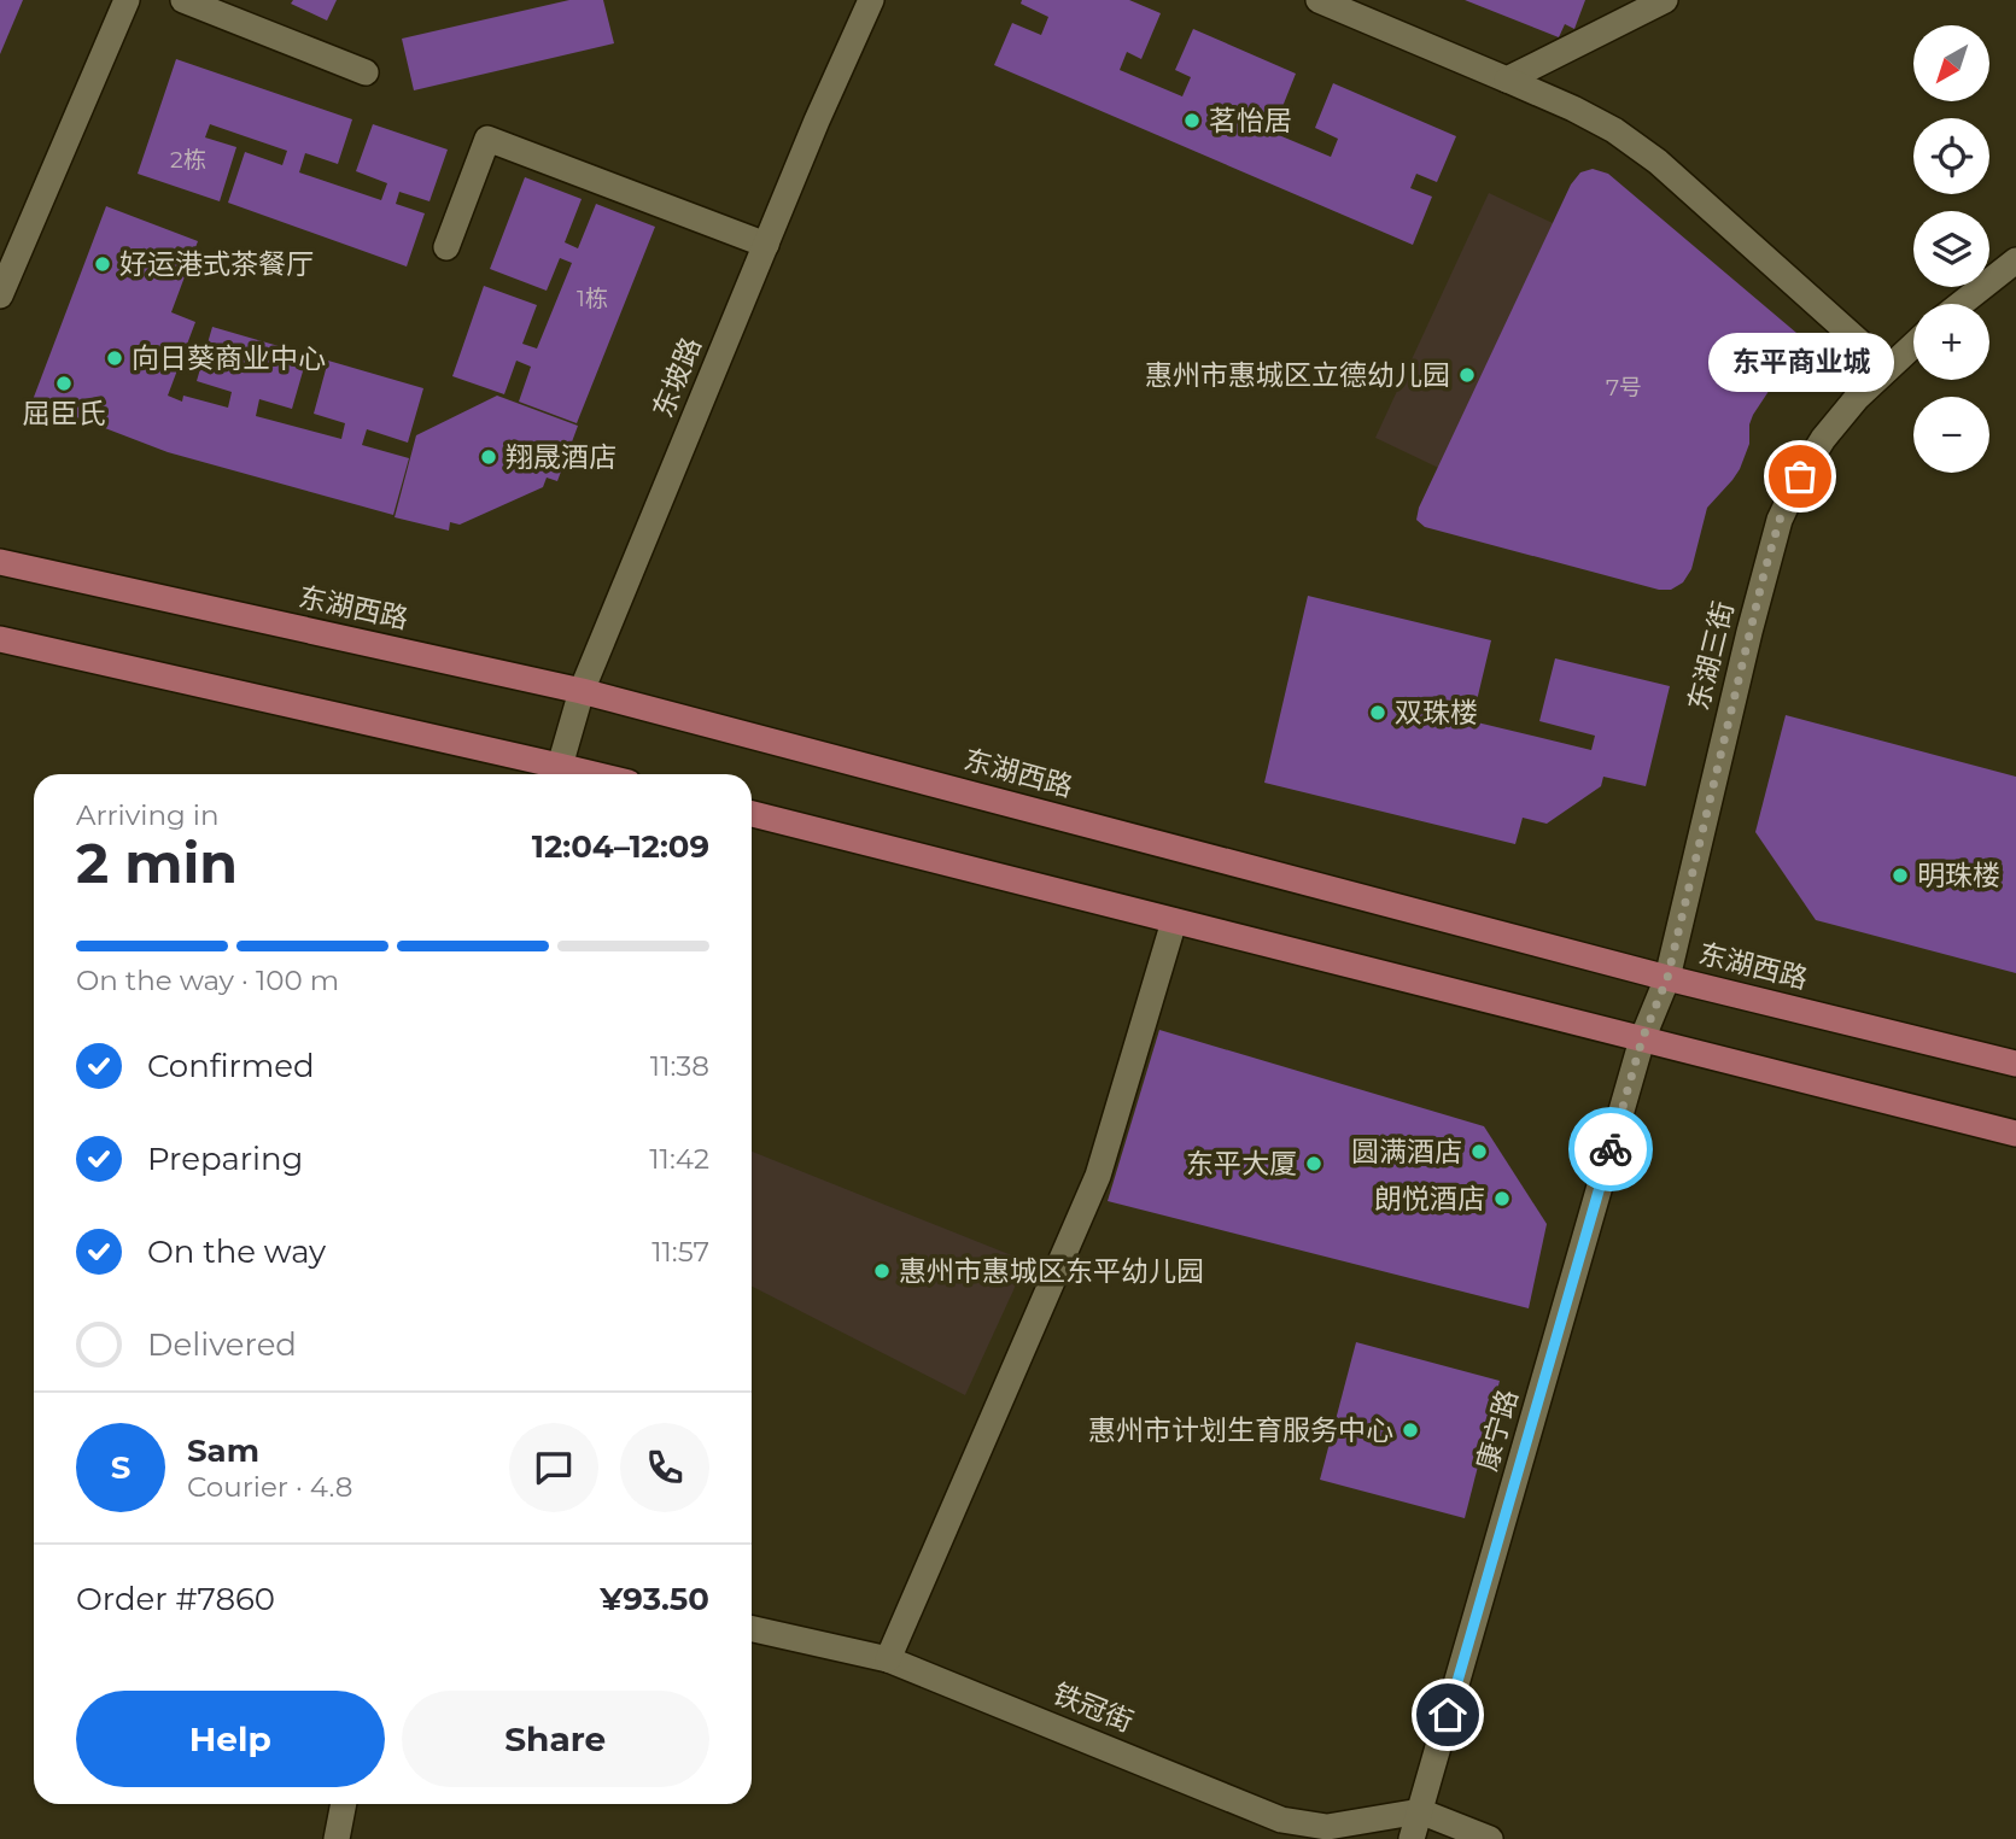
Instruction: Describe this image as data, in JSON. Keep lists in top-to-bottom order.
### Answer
{
  "streets": {
    "main road": ["东湖西路"],
    "street": [
      "东坡路",
      "东湖三街",
      "康宁路",
      "铁冠街"
    ]
  },
  "crossings": [
    ["东坡路", "东湖西路"],
    ["东湖西路", "东湖三街"],
    ["东湖三街", "康宁路"],
    ["康宁路", "铁冠街"]
  ],
  "places": [
    "茗怡居",
    "好运港式茶餐厅",
    "向日葵商业中心",
    "惠州市惠城区立德幼儿园",
    "屈臣氏",
    "翔晟酒店",
    "东平商业城",
    "双珠楼",
    "明珠楼",
    "圆满酒店",
    "东平大厦",
    "朗悦酒店",
    "惠州市惠城区东平幼儿园",
    "惠州市计划生育服务中心"
  ],
  "house_numbers": ["2栋", "1栋", "7号"],
  "north": "bottom left",
  "page": {
    "map_buttons": ["+", "−"],
    "bubble": "东平商业城",
    "heading": ["2 min", "Arriving in", "12:04–12:09"],
    "panel": [
      "Sam",
      "Courier · 4.8",
      "Order #7860",
      "¥93.50"
    ],
    "bar": "On the way · 100 m",
    "list": [
      ["Confirmed", "11:38"],
      ["Preparing", "11:42"],
      ["On the way", "11:57"],
      "Delivered"
    ],
    "round": "S",
    "buttons": ["Help", "Share"]
  }
}
